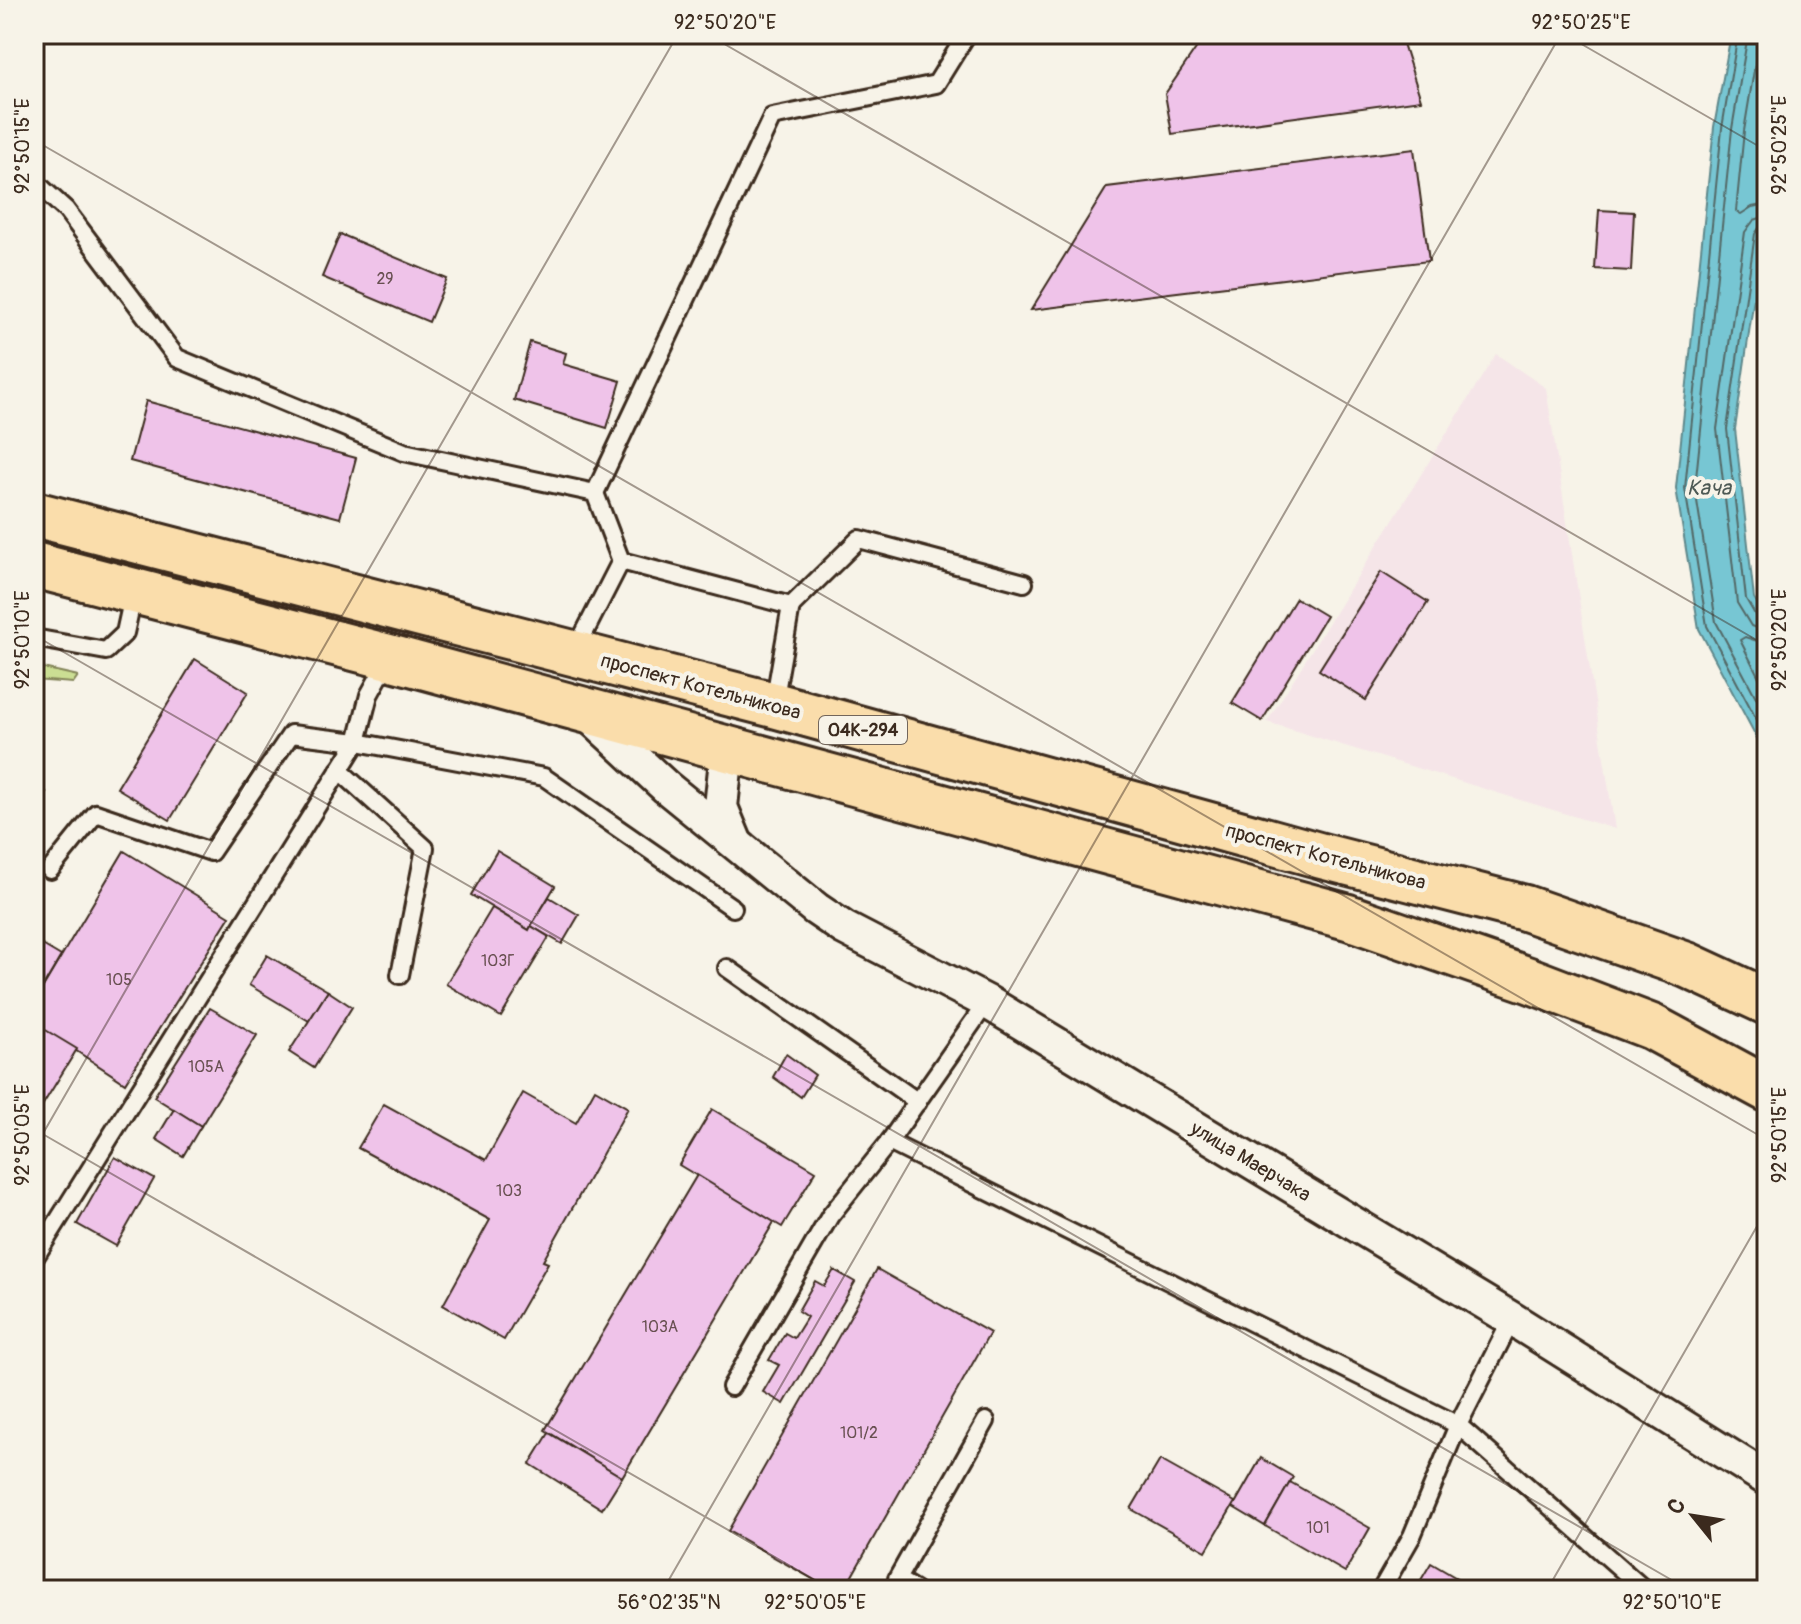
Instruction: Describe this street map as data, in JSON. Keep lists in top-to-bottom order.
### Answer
{
  "streets": {
    "highway": ["проспект Котельникова", "04К-294"],
    "street": ["улица Маерчака"]
  },
  "crossings": [
    ["04К-294", "улица Маерчака"]
  ],
  "water": ["Кача"],
  "house_numbers": [
    "29",
    "103Г",
    "105",
    "105А",
    "103",
    "103А",
    "101/2",
    "101"
  ],
  "north": "top left",
  "coordinates": [
    "92°50'20\"E",
    "92°50'25\"E",
    "92°50'15\"E",
    "92°50'10\"E",
    "92°50'05\"E",
    "56°02'35\"N"
  ]
}
